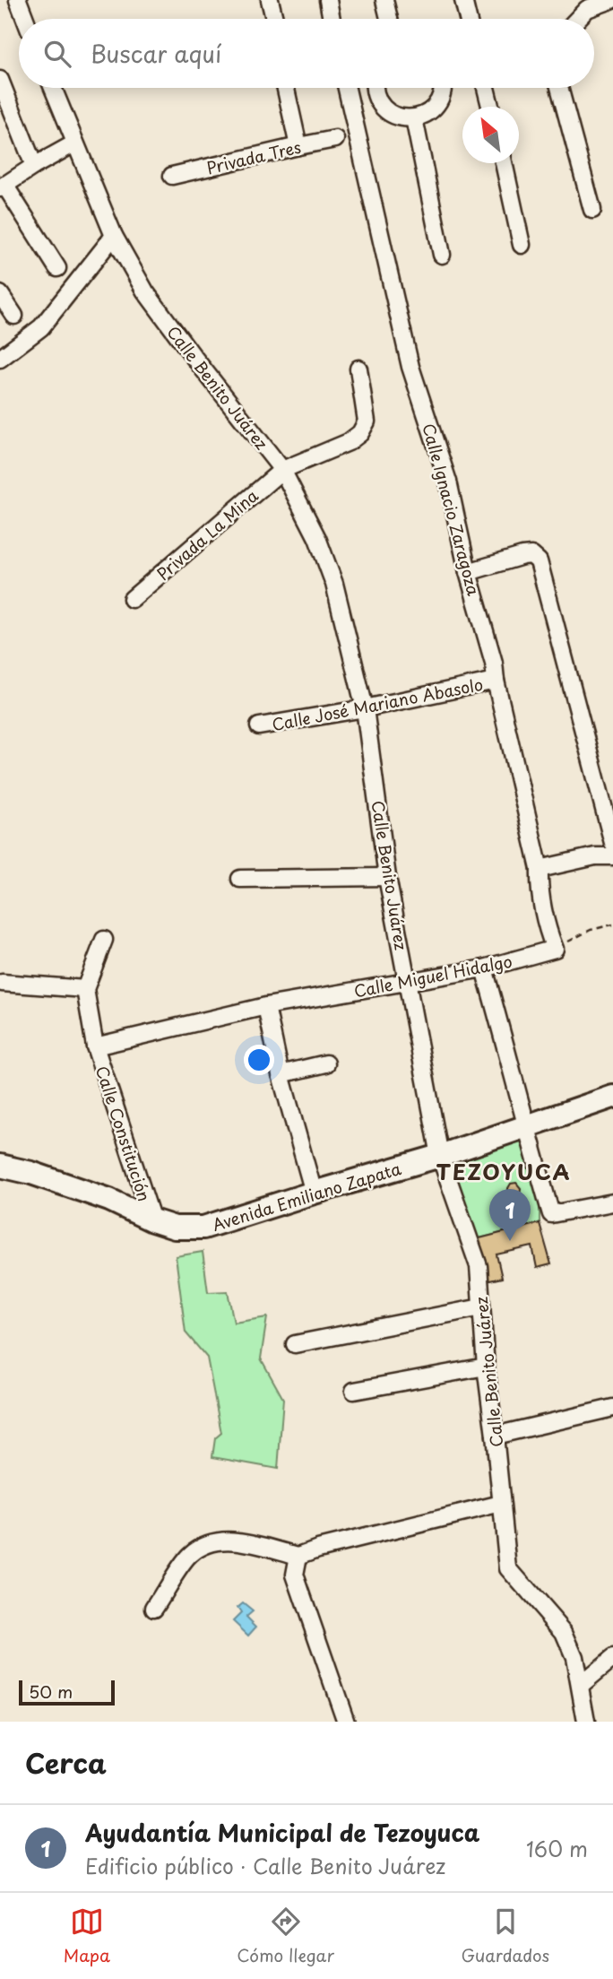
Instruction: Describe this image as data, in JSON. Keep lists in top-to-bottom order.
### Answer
{
  "streets": {
    "street": [
      "Privada Tres",
      "Calle Benito Juárez",
      "Calle Ignacio Zaragoza",
      "Privada La Mina",
      "Calle José Mariano Abasolo",
      "Calle Miguel Hidalgo",
      "Calle Constitución",
      "Avenida Emiliano Zapata"
    ]
  },
  "crossings": [
    ["Calle Benito Juárez", "Privada La Mina"],
    ["Calle Benito Juárez", "Calle José Mariano Abasolo"],
    ["Calle Benito Juárez", "Calle Miguel Hidalgo"],
    ["Calle Benito Juárez", "Avenida Emiliano Zapata"],
    ["Calle Ignacio Zaragoza", "Calle José Mariano Abasolo"],
    ["Calle Miguel Hidalgo", "Calle Constitución"],
    ["Calle Constitución", "Avenida Emiliano Zapata"]
  ],
  "districts": ["TEZOYUCA"],
  "scale_bar": "50 m",
  "north": "top left",
  "page": {
    "search": "Buscar aquí",
    "pins": "1",
    "scale": "50 m",
    "heading": "Cerca",
    "list": [
      {
        "mark": "1",
        "name": "Ayudantía Municipal de Tezoyuca",
        "note": "Edificio público · Calle Benito Juárez",
        "value": "160 m"
      }
    ],
    "nav": ["Mapa", "Cómo llegar", "Guardados"]
  }
}
